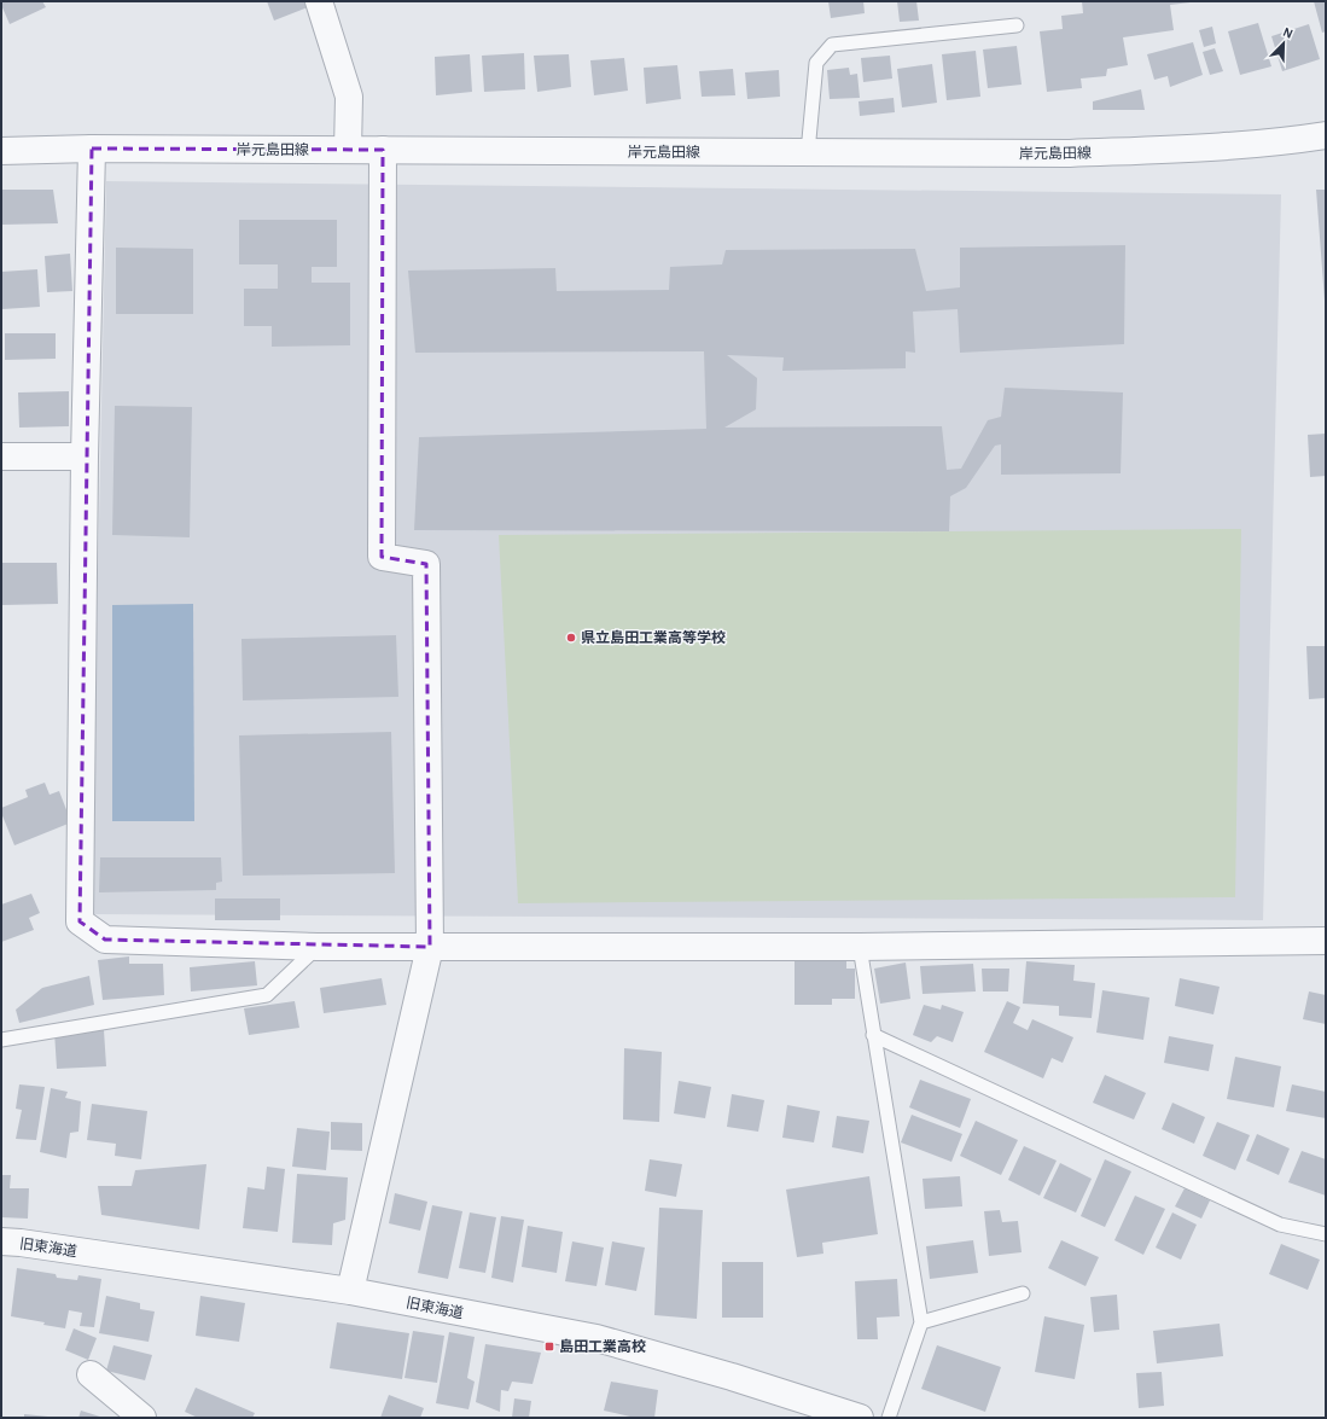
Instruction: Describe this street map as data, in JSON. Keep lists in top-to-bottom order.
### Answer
{
  "streets": {
    "street": ["岸元島田線", "旧東海道"]
  },
  "places": {
    "other": ["県立島田工業高等学校"],
    "transit": ["島田工業高校"]
  },
  "north": "top right"
}
